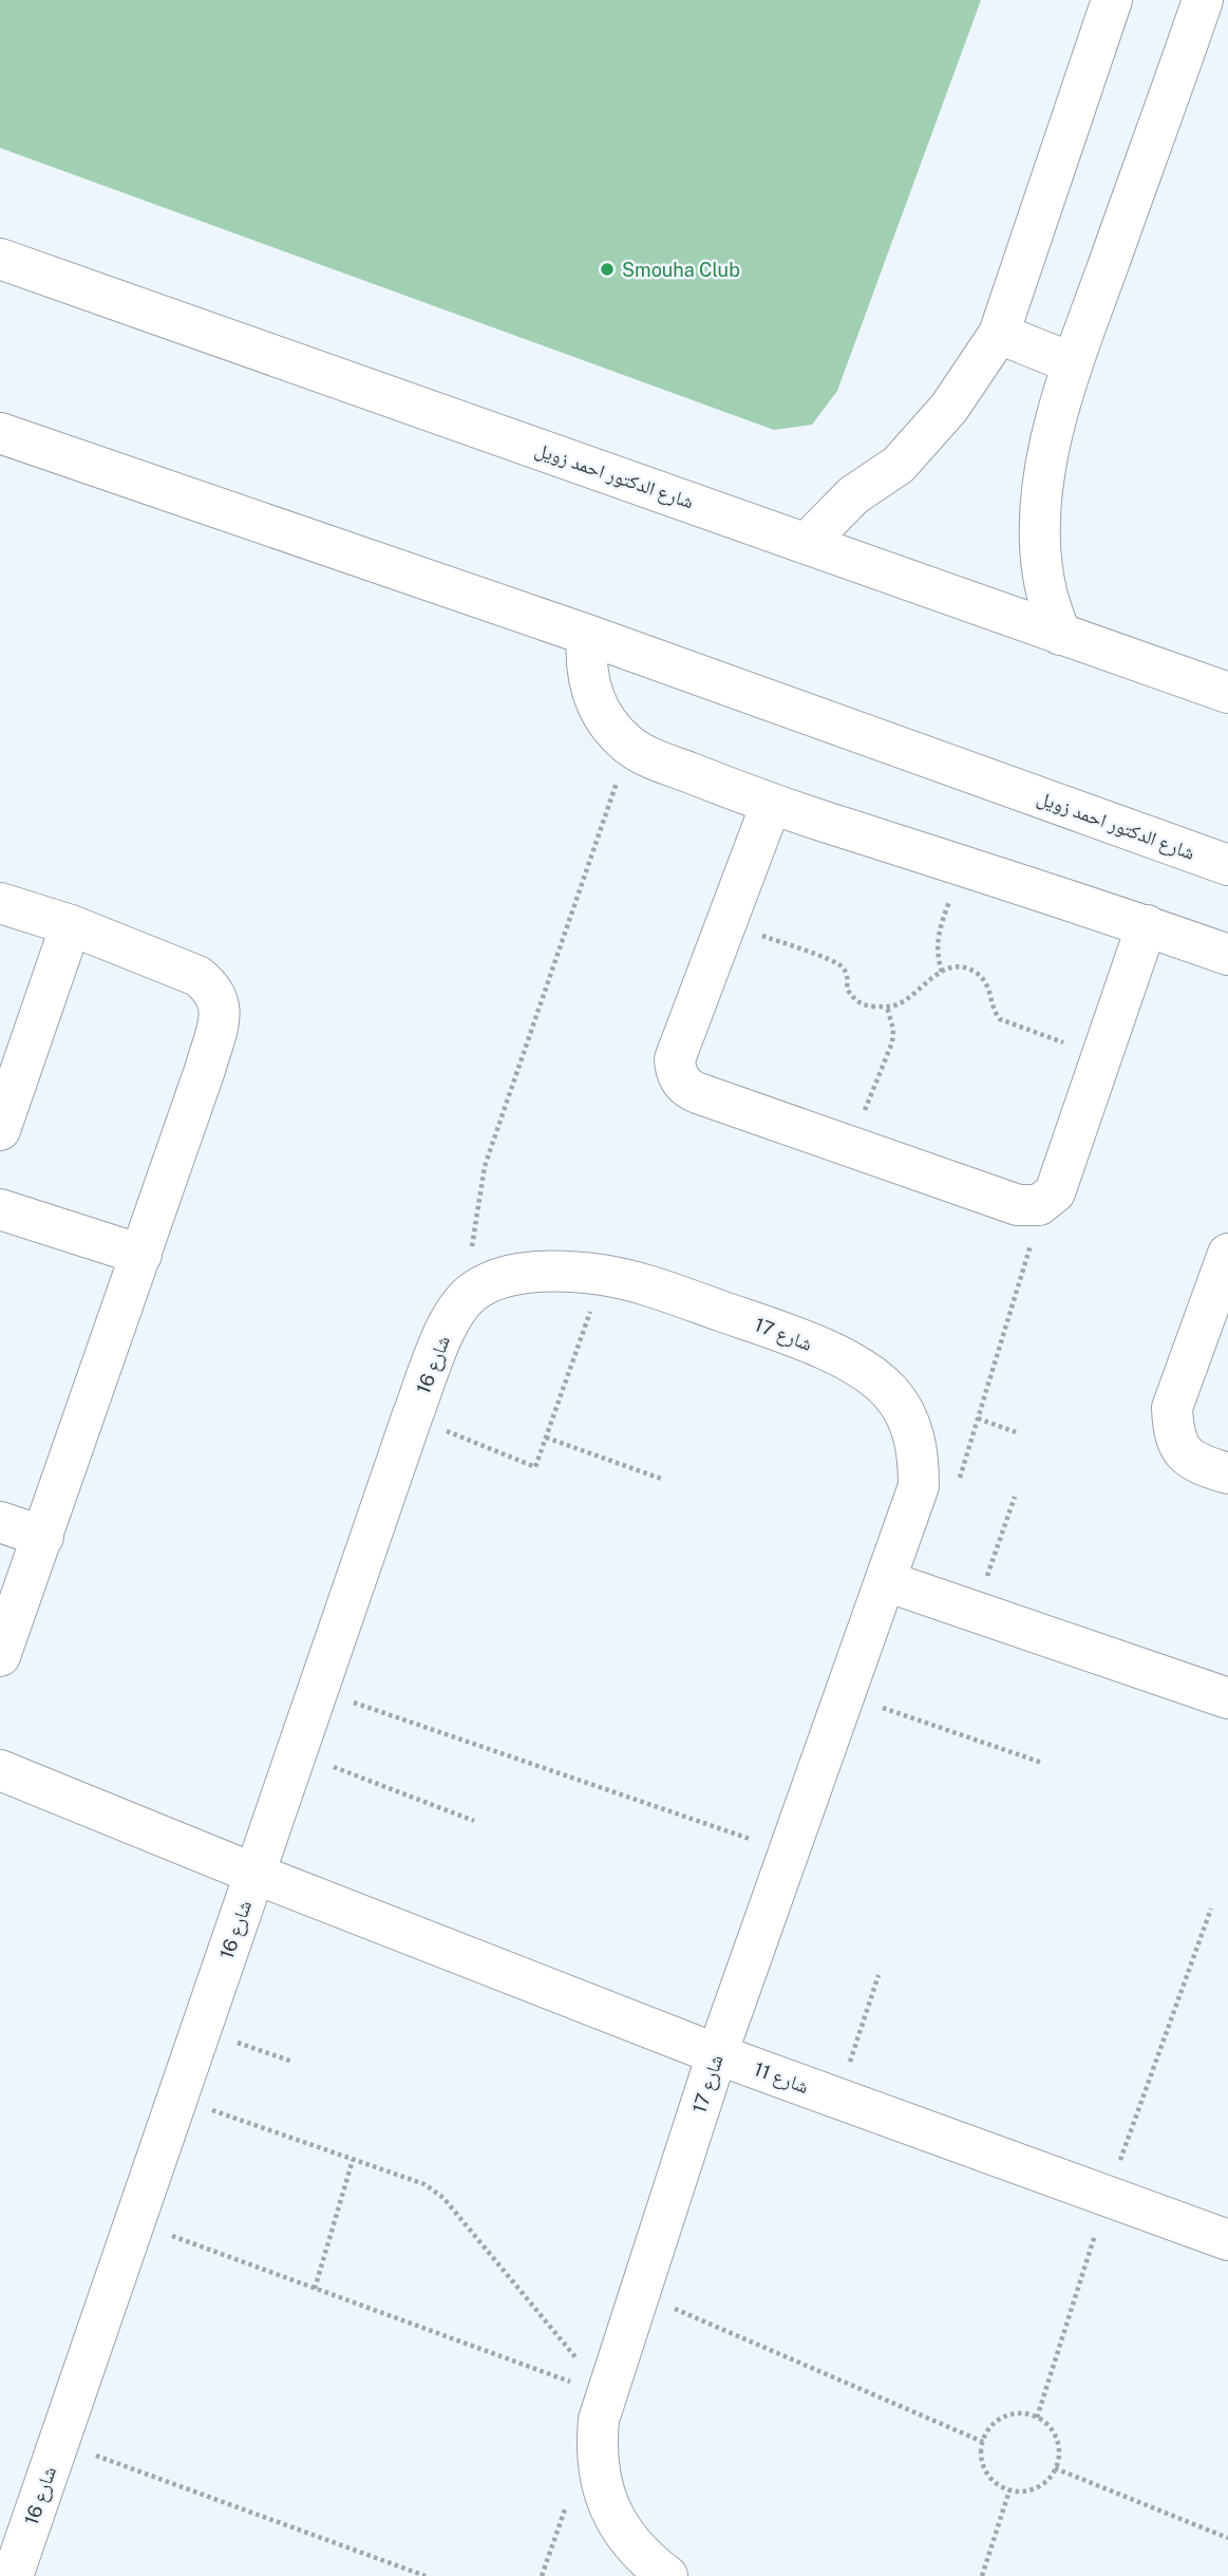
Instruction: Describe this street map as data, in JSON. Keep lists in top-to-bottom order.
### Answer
{
  "streets": {
    "street": [
      "شارع الدكتور احمد زويل",
      "شارع 17",
      "شارع 16",
      "شارع 11"
    ]
  },
  "crossings": [
    ["شارع 17", "شارع 16"],
    ["شارع 17", "شارع 11"],
    ["شارع 16", "شارع 11"]
  ],
  "places": ["Smouha Club"]
}
